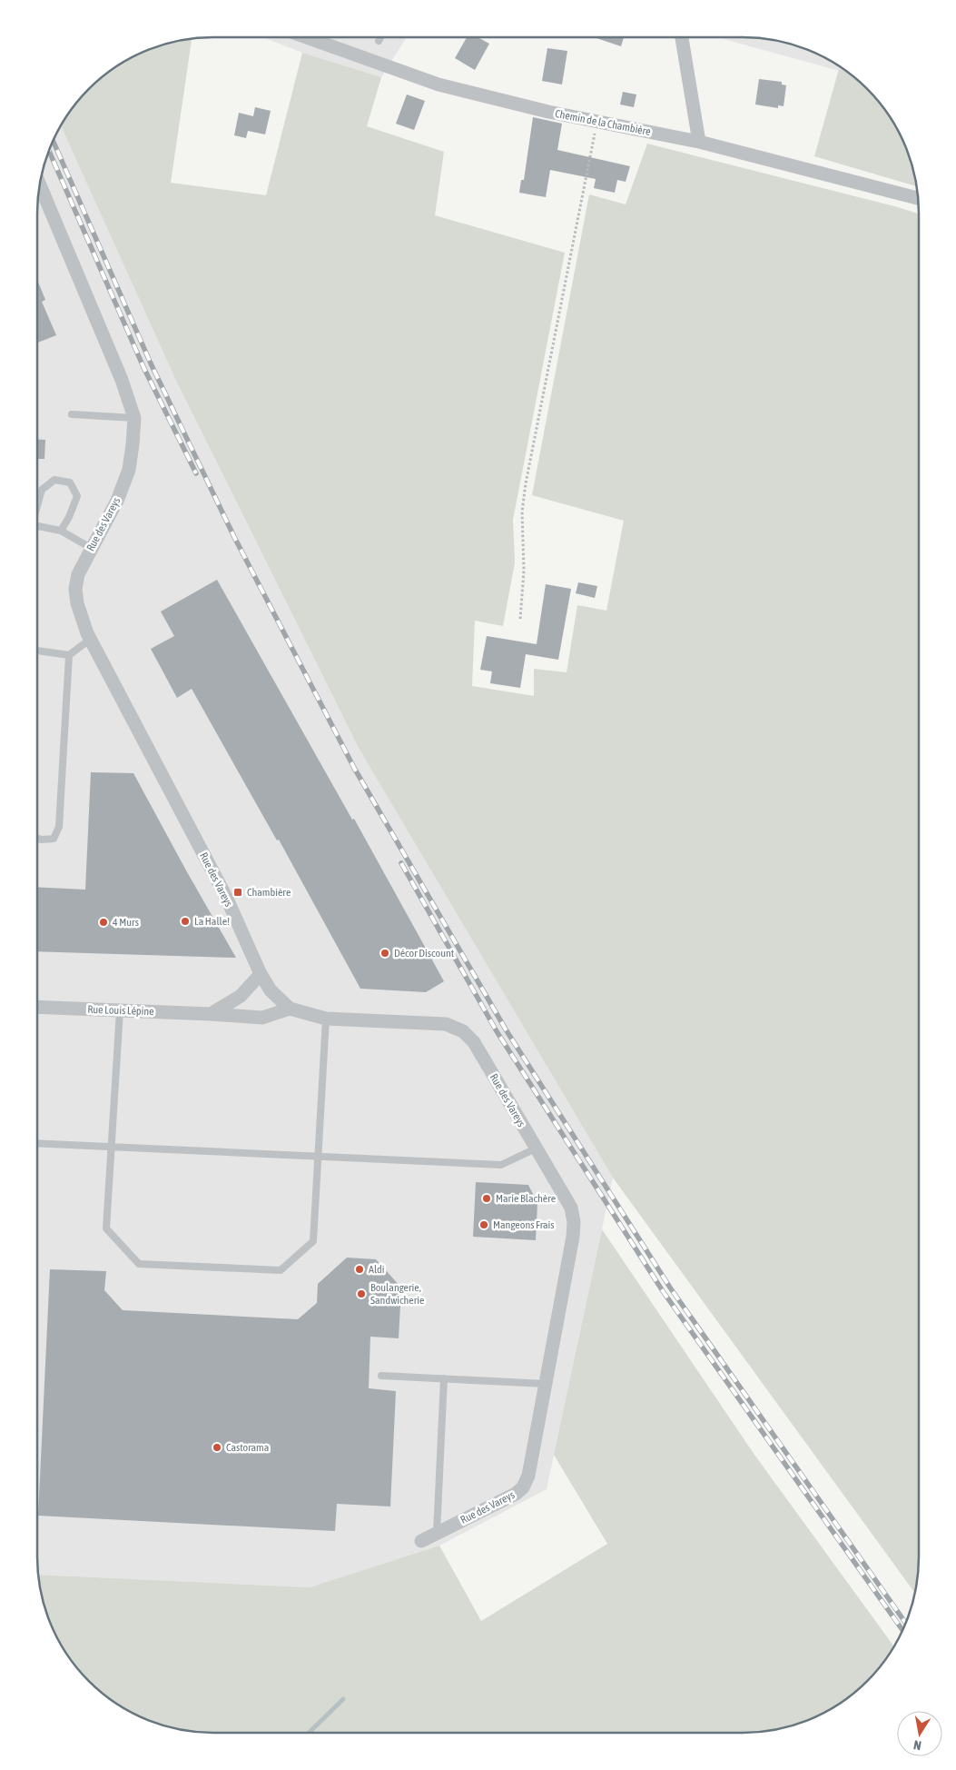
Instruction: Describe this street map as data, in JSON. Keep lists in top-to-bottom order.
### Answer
{
  "streets": {
    "street": ["Chemin de la Chambière", "Rue des Vareys", "Rue Louis Lépine"]
  },
  "crossings": [
    ["Rue des Vareys", "Rue Louis Lépine"]
  ],
  "places": {
    "transit": ["Chambière"],
    "other": [
      "La Halle!",
      "4 Murs",
      "Décor Discount",
      "Marie Blachère",
      "Mangeons Frais",
      "Aldi",
      "Boulangerie, Sandwicherie",
      "Castorama"
    ]
  },
  "north": "bottom"
}
